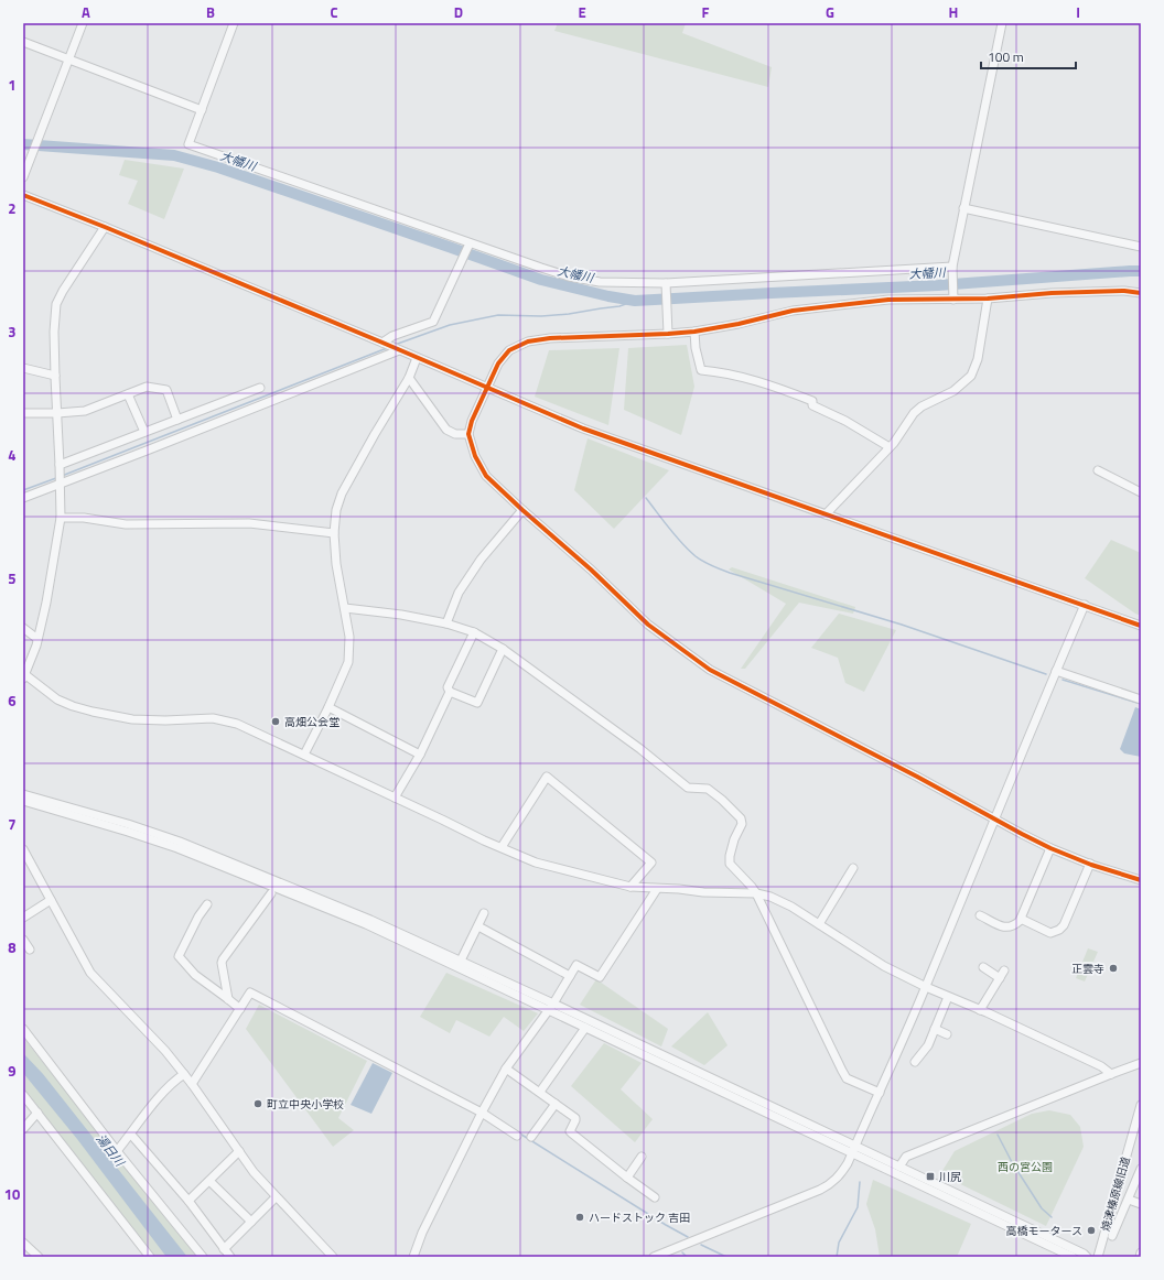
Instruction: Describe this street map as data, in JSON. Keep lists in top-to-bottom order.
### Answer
{
  "streets": {
    "street": ["焼津榛原線旧道"]
  },
  "water": ["大幡川", "湯日川"],
  "parks": ["西の宮公園"],
  "places": {
    "other": [
      "高畑公会堂",
      "正雲寺",
      "町立中央小学校",
      "ハードストック 吉田",
      "高橋モータース"
    ],
    "transit": ["川尻"]
  },
  "scale_bar": "100 m",
  "grid": {
    "columns": [
      "A",
      "B",
      "C",
      "D",
      "E",
      "F",
      "G",
      "H",
      "I"
    ],
    "rows": [
      "1",
      "2",
      "3",
      "4",
      "5",
      "6",
      "7",
      "8",
      "9",
      "10"
    ]
  }
}
